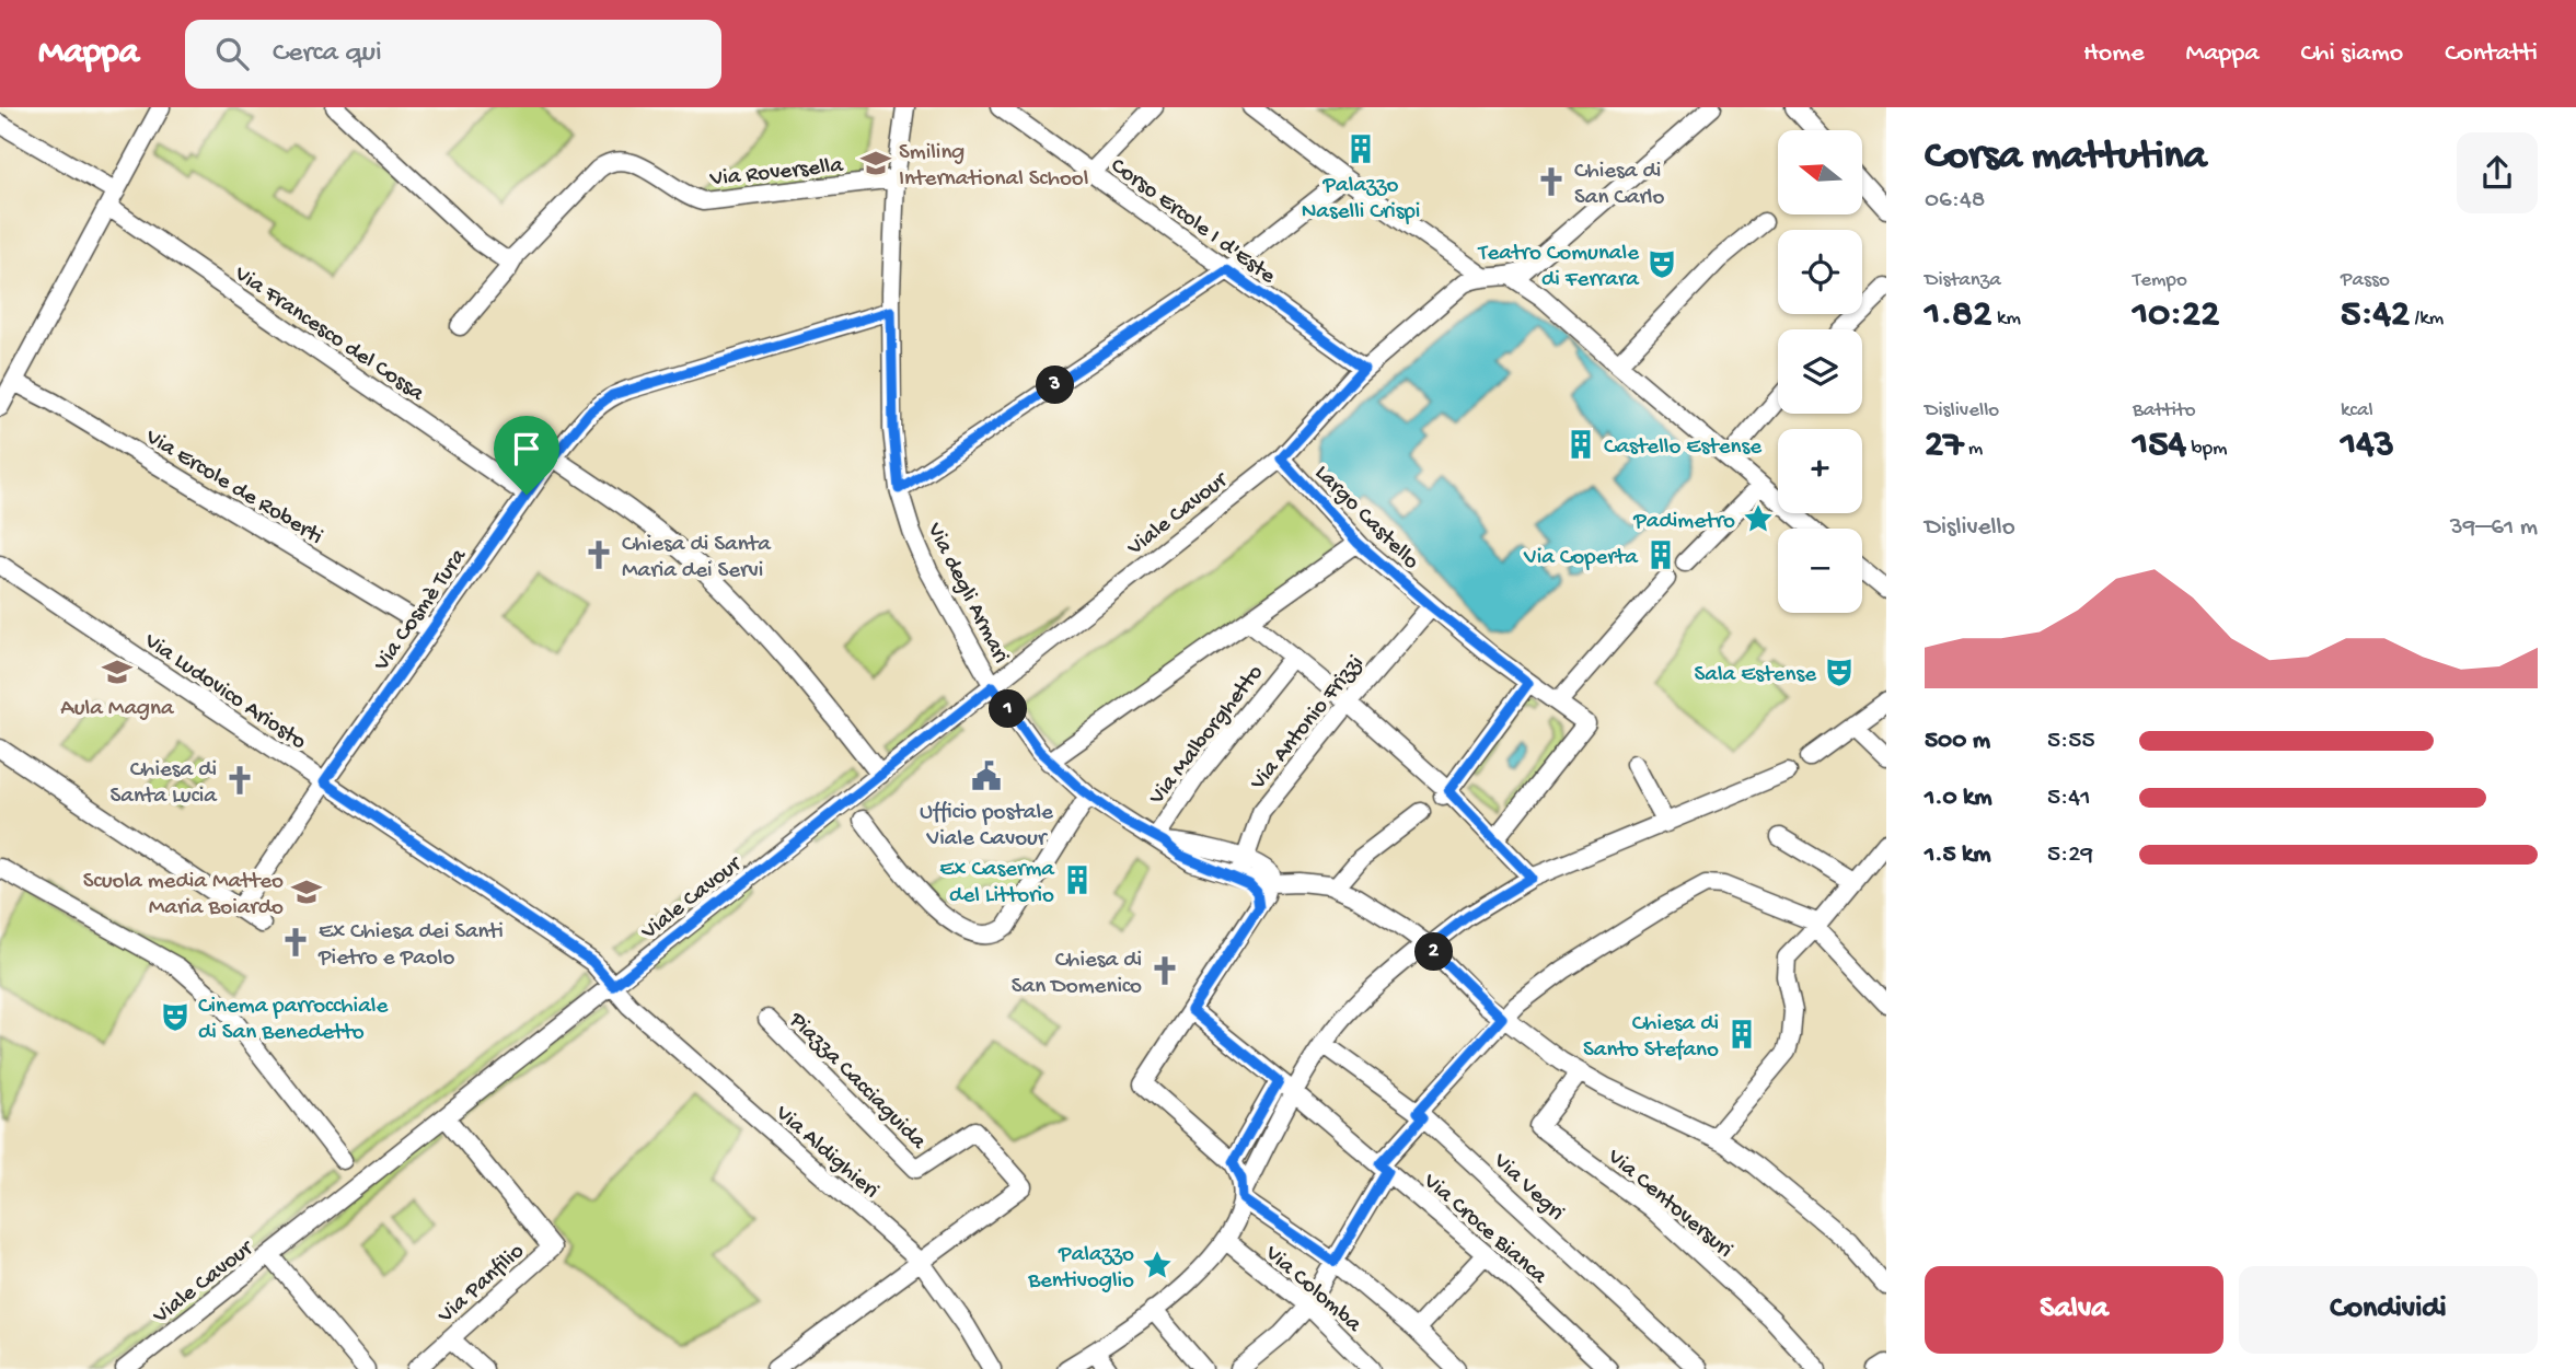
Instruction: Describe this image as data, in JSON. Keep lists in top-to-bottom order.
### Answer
{
  "streets": {
    "street": [
      "Via Roversella",
      "Corso Ercole I d'Este",
      "Via Francesco del Cossa",
      "Via Ercole de Roberti",
      "Viale Cavour",
      "Largo Castello",
      "Via degli Armari",
      "Via Cosmè Tura",
      "Via Ludovico Ariosto",
      "Via Antonio Frizzi",
      "Via Malborghetto",
      "Piazza Cacciaguida",
      "Via Aldighieri",
      "Via Vegri",
      "Via Centoversuri",
      "Via Croce Bianca",
      "Via Panfilio",
      "Via Colomba"
    ]
  },
  "crossings": [
    ["Via Roversella", "Via degli Armari"],
    ["Corso Ercole I d'Este", "Largo Castello"],
    ["Via Francesco del Cossa", "Via Cosmè Tura"],
    ["Via Ercole de Roberti", "Via Cosmè Tura"],
    ["Viale Cavour", "Largo Castello"],
    ["Viale Cavour", "Via degli Armari"],
    ["Viale Cavour", "Via Ludovico Ariosto"],
    ["Viale Cavour", "Via Aldighieri"],
    ["Viale Cavour", "Via Panfilio"],
    ["Largo Castello", "Via Antonio Frizzi"],
    ["Via degli Armari", "Via Cosmè Tura"],
    ["Via degli Armari", "Via Antonio Frizzi"],
    ["Via degli Armari", "Via Malborghetto"],
    ["Via degli Armari", "Via Centoversuri"],
    ["Via Cosmè Tura", "Via Ludovico Ariosto"],
    ["Via Ludovico Ariosto", "Via Aldighieri"],
    ["Piazza Cacciaguida", "Via Aldighieri"]
  ],
  "places": {
    "building": [
      "Palazzo Naselli Crispi",
      "Castello Estense",
      "Via Coperta",
      "Ex Caserma del Littorio",
      "Chiesa di Santo Stefano"
    ],
    "school or university": ["Smiling International School", "Aula Magna", "Scuola media Matteo Maria Boiardo"],
    "church": [
      "Chiesa di San Carlo",
      "Chiesa di Santa Maria dei Servi",
      "Chiesa di Santa Lucia",
      "Ex Chiesa dei Santi Pietro e Paolo",
      "Chiesa di San Domenico"
    ],
    "theatre": ["Teatro Comunale di Ferrara", "Sala Estense", "Cinema parrocchiale di San Benedetto"],
    "place": ["Padimetro", "Palazzo Bentivoglio"],
    "public building": ["Ufficio postale Viale Cavour"]
  },
  "north": "left",
  "page": {
    "header": "Mappa",
    "search": "Cerca qui",
    "nav": [
      "Home",
      "Mappa",
      "Chi siamo",
      "Contatti"
    ],
    "heading": ["Corsa mattutina", "06:48"],
    "map_buttons": ["+", "−"],
    "stats": [
      ["Distanza", "1.82 km"],
      ["Tempo", "10:22"],
      ["Passo", "5:42 /km"],
      ["Dislivello", "27 m"],
      ["Battito", "154 bpm"],
      ["kcal", "143"]
    ],
    "pins": ["3", "1", "2"],
    "chart": ["Dislivello", "39–61 m"],
    "list": [
      {
        "name": "500 m",
        "note": "5:55"
      },
      {
        "name": "1.0 km",
        "note": "5:41"
      },
      {
        "name": "1.5 km",
        "note": "5:29"
      }
    ],
    "buttons": ["Salva", "Condividi"]
  }
}
